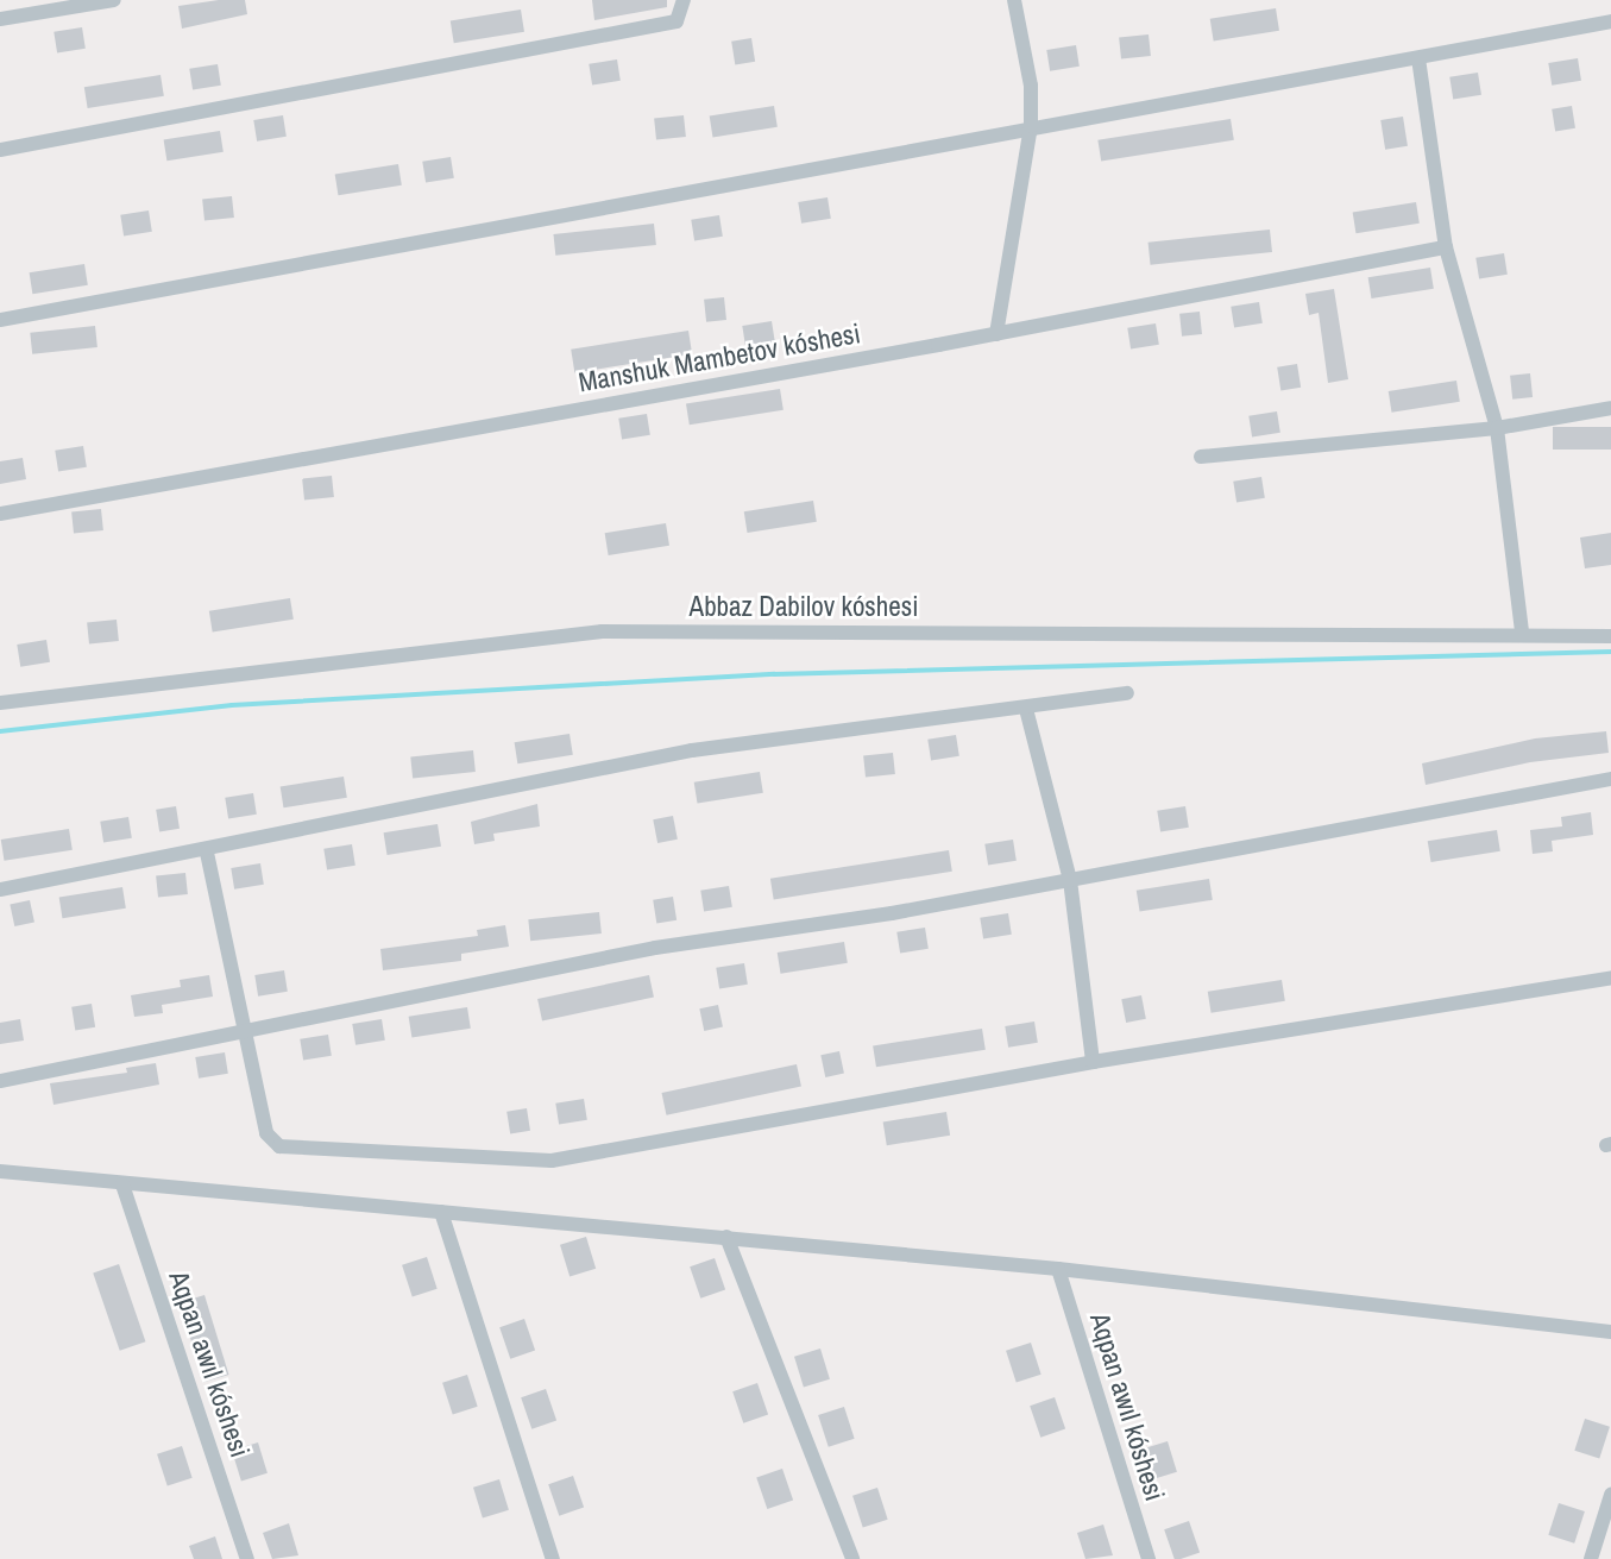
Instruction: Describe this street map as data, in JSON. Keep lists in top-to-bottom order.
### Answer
{
  "streets": {
    "street": ["Manshuk Mambetov kóshesi", "Abbaz Dabilov kóshesi", "Aqpan awıl kóshesi"]
  }
}
